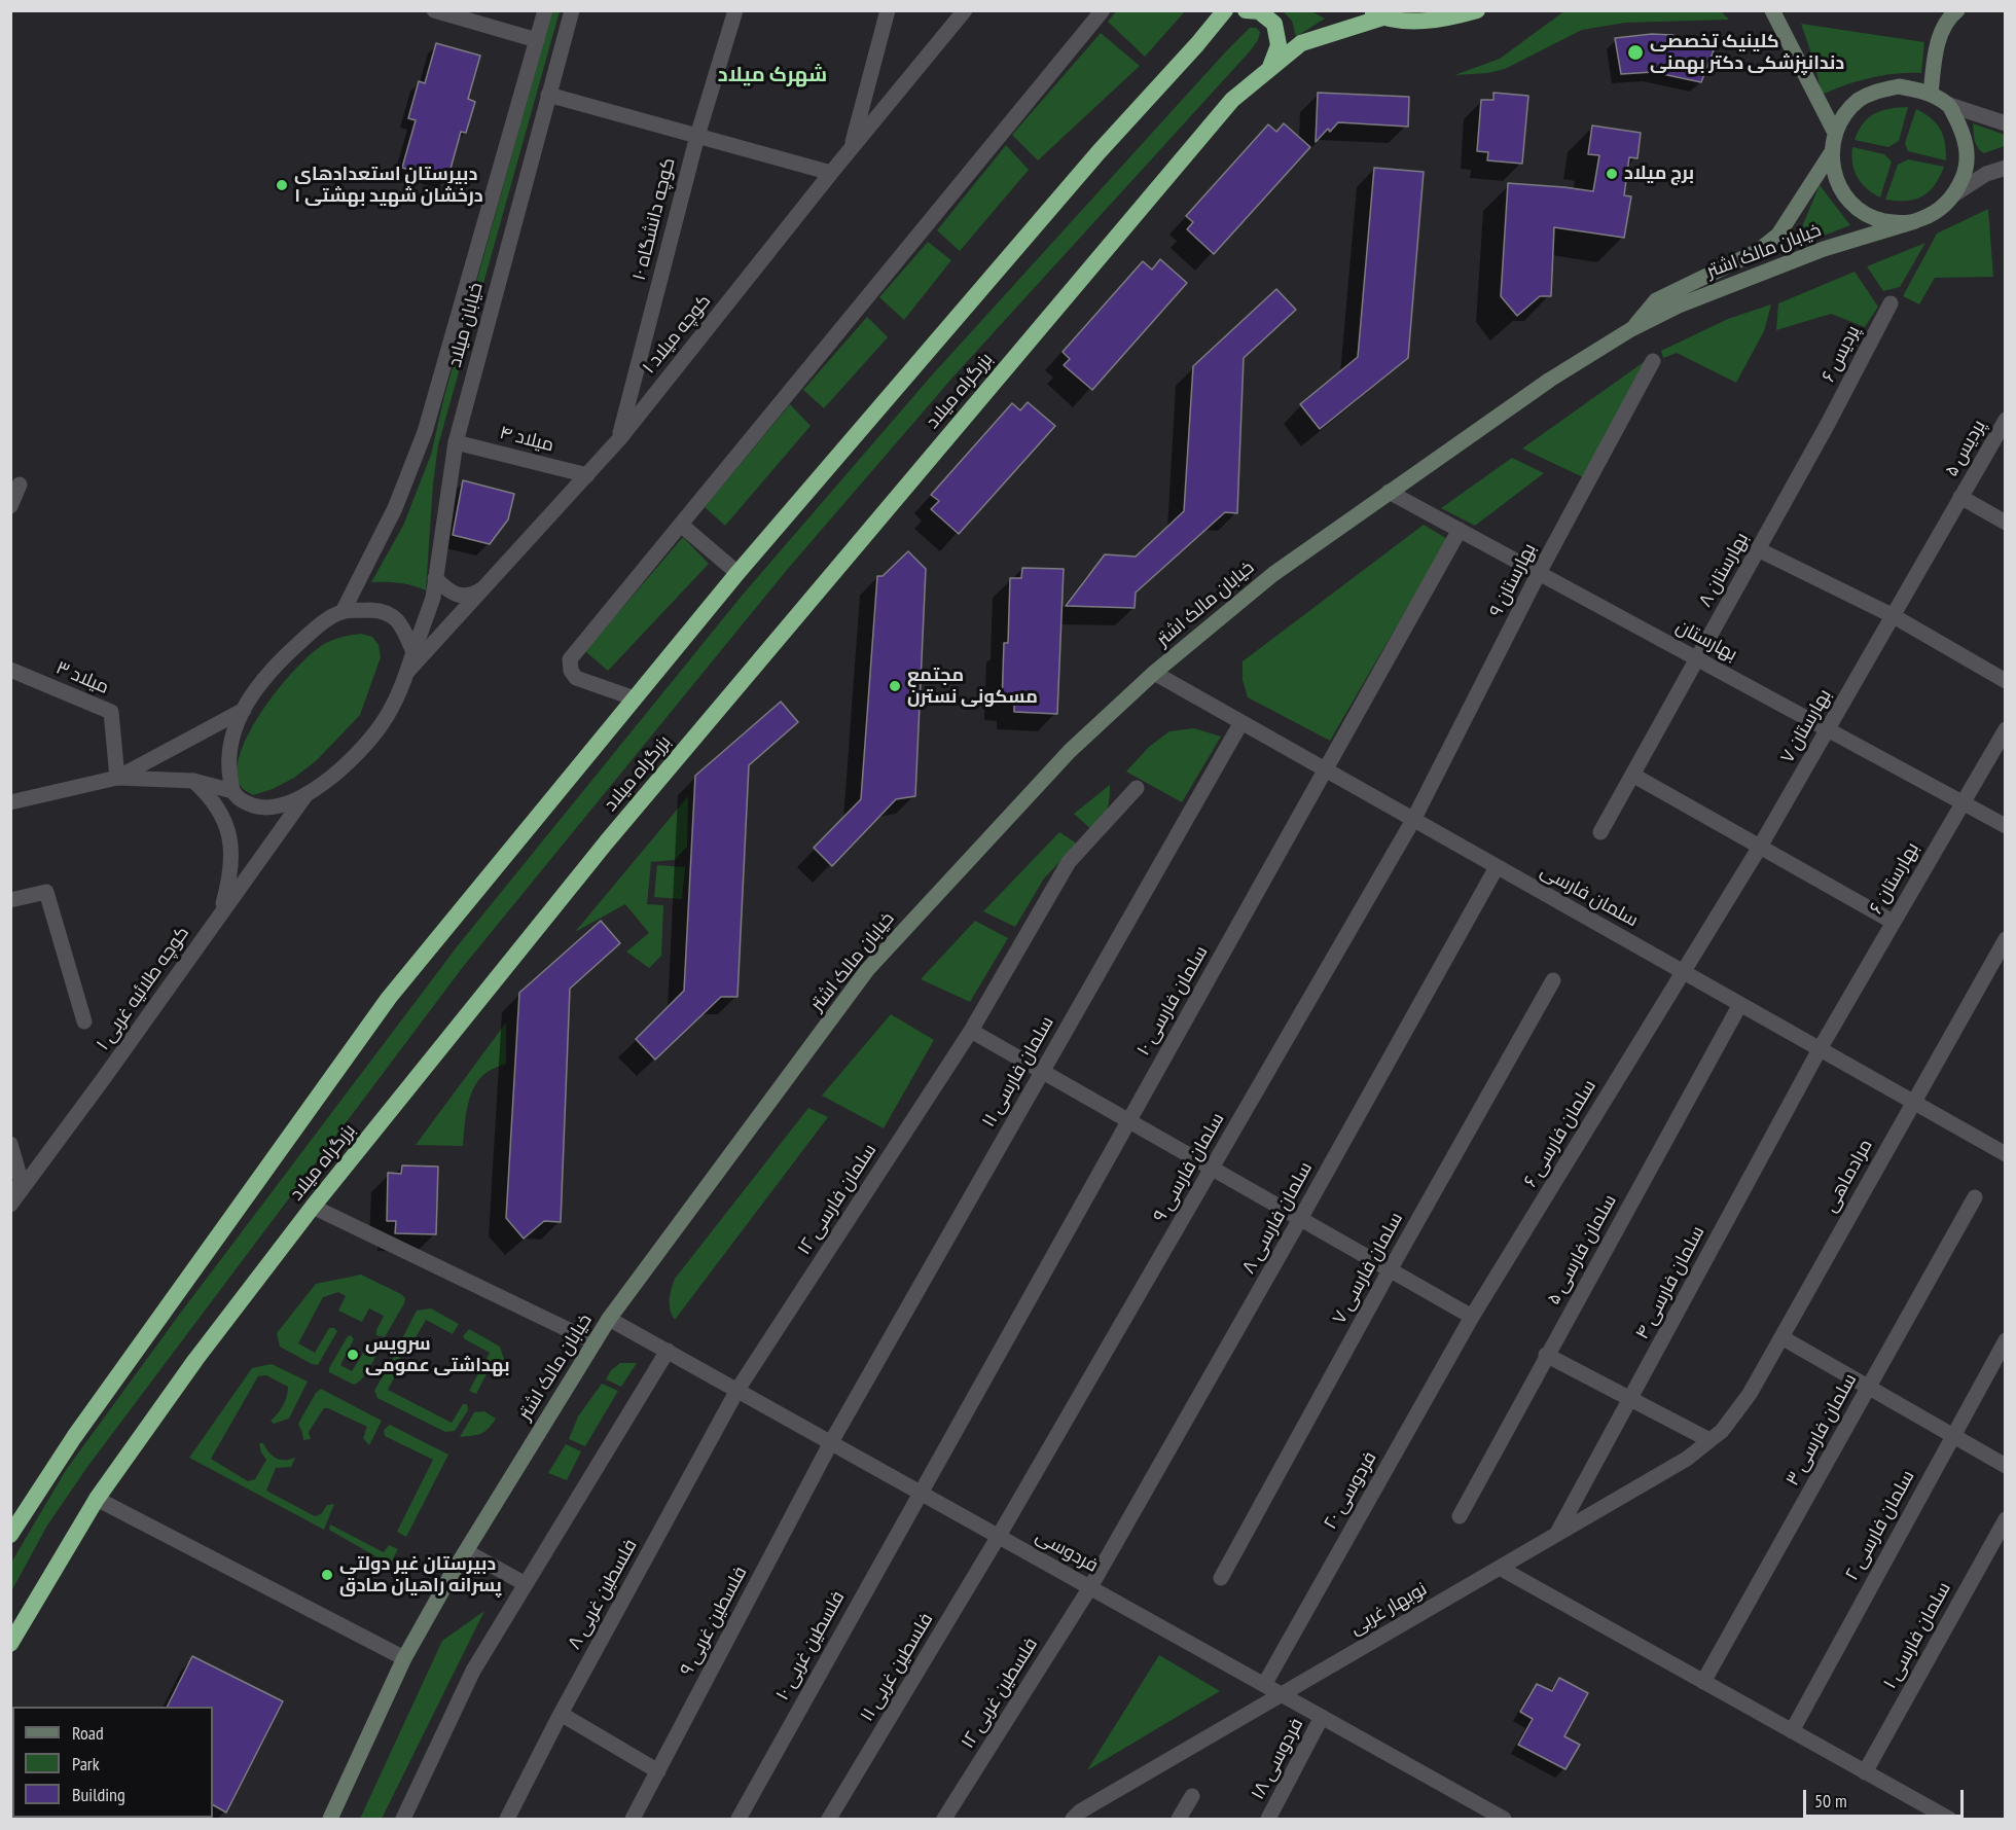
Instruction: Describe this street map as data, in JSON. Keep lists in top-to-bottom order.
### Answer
{
  "streets": {
    "highway": ["بزرگراه میلاد"],
    "main road": ["خیابان مالک اشتر"],
    "street": [
      "کوچه دانشگاه ۱۰",
      "خیابان میلاد",
      "کوچه میلاد ۱",
      "پردیس ۶",
      "میلاد ۴",
      "پردیس ۵",
      "بهارستان ۸",
      "بهارستان ۹",
      "بهارستان",
      "میلاد ۳",
      "بهارستان ۷",
      "بهارستان ۶",
      "سلمان فارسی",
      "کوچه طلائیه غربی ۱",
      "سلمان فارسی ۱۰",
      "سلمان فارسی ۱۱",
      "سلمان فارسی ۶",
      "سلمان فارسی ۹",
      "مرادماهی",
      "سلمان فارسی ۱۲",
      "سلمان فارسی ۸",
      "سلمان فارسی ۵",
      "سلمان فارسی ۷",
      "سلمان فارسی ۴",
      "سلمان فارسی ۳",
      "فردوسی ۲۰",
      "سلمان فارسی ۲",
      "فردوسی",
      "فلسطین غربی ۸",
      "نوبهار غربی",
      "فلسطین غربی ۹",
      "سلمان فارسی ۱",
      "فلسطین غربی ۱۰",
      "فلسطین غربی ۱۱",
      "فلسطین غربی ۱۲",
      "فردوسی ۱۸"
    ]
  },
  "crossings": [
    ["کوچه دانشگاه ۱۰", "کوچه میلاد ۱"],
    ["خیابان مالک اشتر", "بهارستان"],
    ["خیابان مالک اشتر", "سلمان فارسی"],
    ["خیابان مالک اشتر", "فردوسی"],
    ["خیابان میلاد", "کوچه میلاد ۱"],
    ["خیابان میلاد", "میلاد ۴"],
    ["خیابان میلاد", "کوچه طلائیه غربی ۱"],
    ["کوچه میلاد ۱", "میلاد ۴"],
    ["پردیس ۶", "بهارستان ۸"],
    ["پردیس ۵", "بهارستان ۷"],
    ["بهارستان ۸", "بهارستان"],
    ["بهارستان ۹", "بهارستان"],
    ["بهارستان ۹", "سلمان فارسی"],
    ["بهارستان ۹", "سلمان فارسی ۹"],
    ["بهارستان", "بهارستان ۷"],
    ["بهارستان", "بهارستان ۶"],
    ["بهارستان", "سلمان فارسی ۱۰"],
    ["بهارستان ۷", "سلمان فارسی"],
    ["بهارستان ۷", "سلمان فارسی ۶"],
    ["بهارستان ۶", "سلمان فارسی"],
    ["بهارستان ۶", "سلمان فارسی ۴"],
    ["سلمان فارسی", "سلمان فارسی ۱۰"],
    ["سلمان فارسی", "سلمان فارسی ۱۱"],
    ["سلمان فارسی", "سلمان فارسی ۶"],
    ["سلمان فارسی", "سلمان فارسی ۹"],
    ["سلمان فارسی", "مرادماهی"],
    ["سلمان فارسی", "سلمان فارسی ۸"],
    ["سلمان فارسی", "سلمان فارسی ۵"],
    ["سلمان فارسی", "سلمان فارسی ۴"],
    ["سلمان فارسی ۱۰", "فردوسی"],
    ["سلمان فارسی ۱۰", "فلسطین غربی ۱۰"],
    ["سلمان فارسی ۱۱", "فردوسی"],
    ["سلمان فارسی ۱۱", "فلسطین غربی ۹"],
    ["سلمان فارسی ۶", "فردوسی ۲۰"],
    ["سلمان فارسی ۹", "فردوسی"],
    ["سلمان فارسی ۹", "فلسطین غربی ۱۱"],
    ["مرادماهی", "نوبهار غربی"],
    ["سلمان فارسی ۱۲", "فردوسی"],
    ["سلمان فارسی ۱۲", "فلسطین غربی ۸"],
    ["سلمان فارسی ۸", "فردوسی"],
    ["سلمان فارسی ۸", "فلسطین غربی ۱۲"],
    ["سلمان فارسی ۴", "نوبهار غربی"],
    ["فردوسی ۲۰", "فردوسی"],
    ["فردوسی", "فلسطین غربی ۸"],
    ["فردوسی", "نوبهار غربی"],
    ["فردوسی", "فلسطین غربی ۹"],
    ["فردوسی", "فلسطین غربی ۱۰"],
    ["فردوسی", "فلسطین غربی ۱۱"],
    ["فردوسی", "فلسطین غربی ۱۲"],
    ["فردوسی", "فردوسی ۱۸"]
  ],
  "districts": ["شهرک میلاد"],
  "places": [
    "کلینیک تخصصی دندانپزشکی دکتر بهمنی",
    "برج میلاد",
    "دبیرستان استعدادهای درخشان شهید بهشتی ۱",
    "مجتمع مسکونی نسترن",
    "سرویس بهداشتی عمومی",
    "دبیرستان غیر دولتی پسرانه راهیان صادق"
  ],
  "legend": ["Road", "Park", "Building"],
  "scale_bar": "50 m"
}
